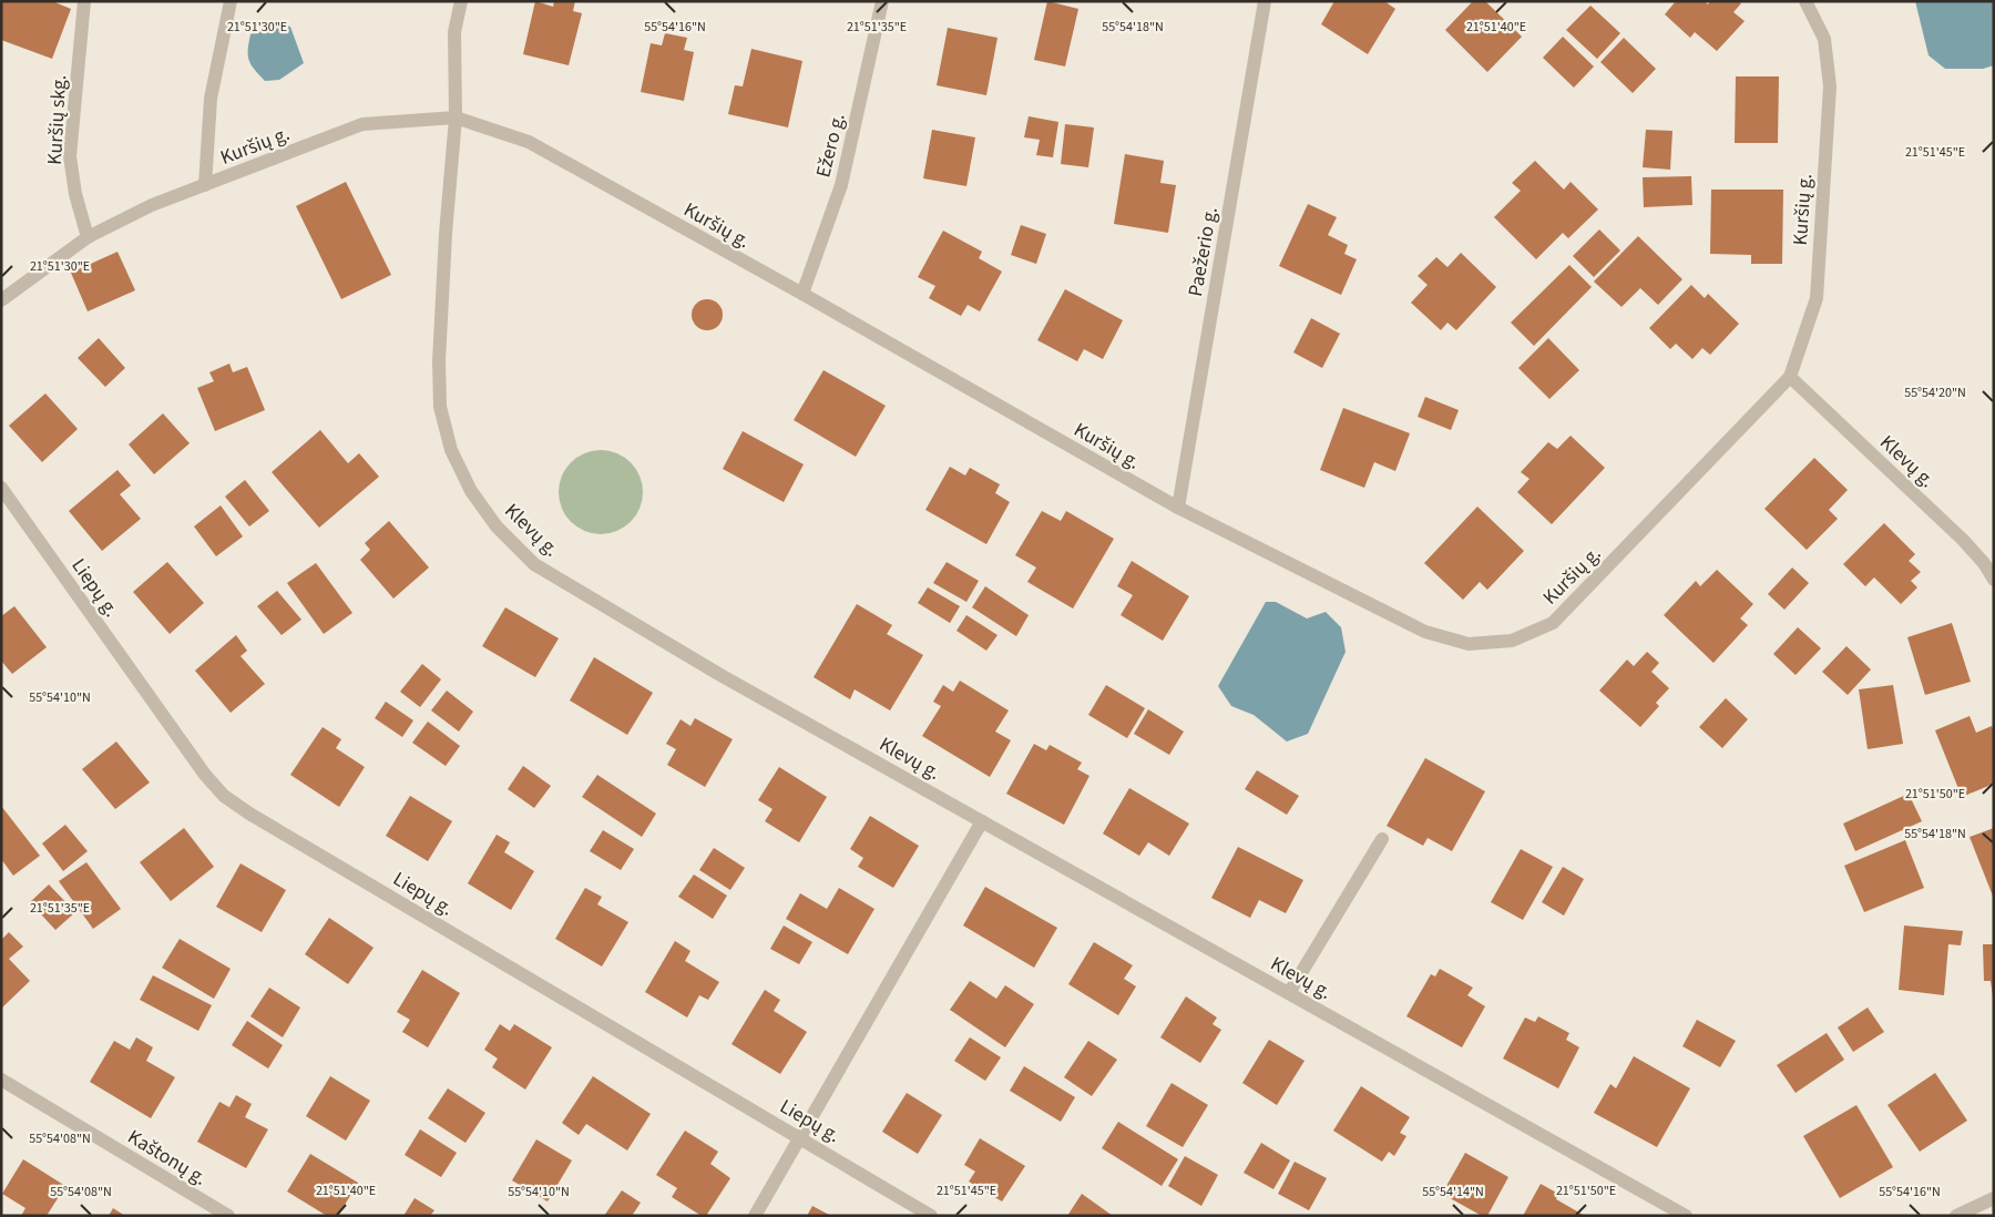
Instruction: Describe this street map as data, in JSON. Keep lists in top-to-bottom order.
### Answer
{
  "streets": {
    "street": [
      "Kuršių skg.",
      "Kuršių g.",
      "Ežero g.",
      "Paežerio g.",
      "Klevų g.",
      "Liepų g.",
      "Kaštonų g."
    ]
  },
  "crossings": [
    ["Kuršių skg.", "Kuršių g."],
    ["Kuršių g.", "Ežero g."],
    ["Kuršių g.", "Paežerio g."],
    ["Kuršių g.", "Klevų g."]
  ],
  "coordinates": [
    "55°54'16\"N",
    "55°54'18\"N",
    "21°51'30\"E",
    "21°51'35\"E",
    "21°51'40\"E",
    "21°51'45\"E",
    "55°54'20\"N",
    "55°54'10\"N",
    "21°51'50\"E",
    "55°54'08\"N",
    "55°54'14\"N"
  ]
}
